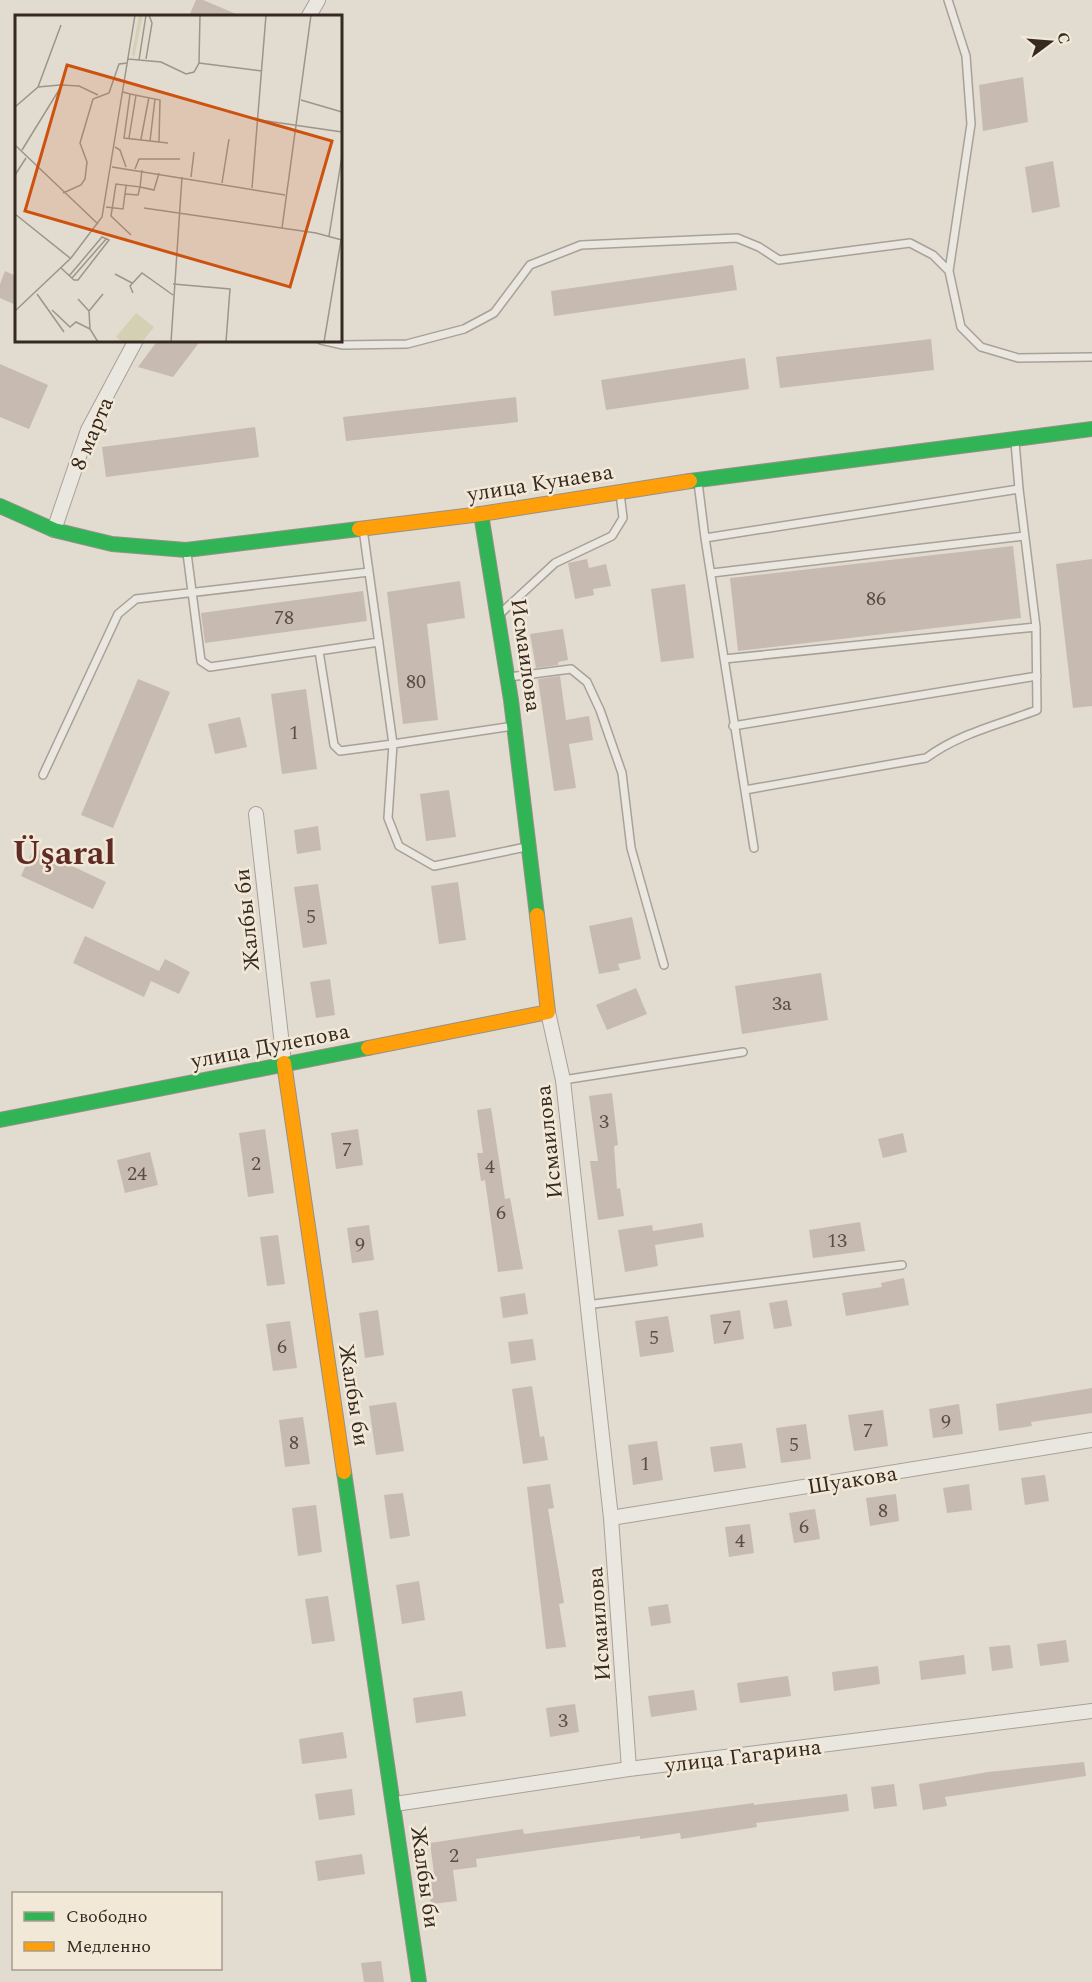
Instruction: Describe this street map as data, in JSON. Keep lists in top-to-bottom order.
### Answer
{
  "streets": {
    "street": [
      "8 марта",
      "улица Кунаева",
      "Исмаилова",
      "Жалбы би",
      "улица Дулепова",
      "Шуакова",
      "улица Гагарина"
    ]
  },
  "crossings": [
    ["8 марта", "улица Кунаева"],
    ["улица Кунаева", "Исмаилова"],
    ["Исмаилова", "улица Дулепова"],
    ["Исмаилова", "Шуакова"],
    ["Исмаилова", "улица Гагарина"],
    ["Жалбы би", "улица Дулепова"],
    ["Жалбы би", "улица Гагарина"]
  ],
  "districts": ["Üşaral"],
  "house_numbers": [
    "86",
    "78",
    "80",
    "1",
    "5",
    "3а",
    "3",
    "7",
    "2",
    "4",
    "24",
    "6",
    "13",
    "9",
    "7",
    "5",
    "6",
    "9",
    "7",
    "8",
    "5",
    "1",
    "8",
    "6",
    "4",
    "3",
    "2"
  ],
  "legend": ["Свободно", "Медленно"],
  "north": "right"
}
